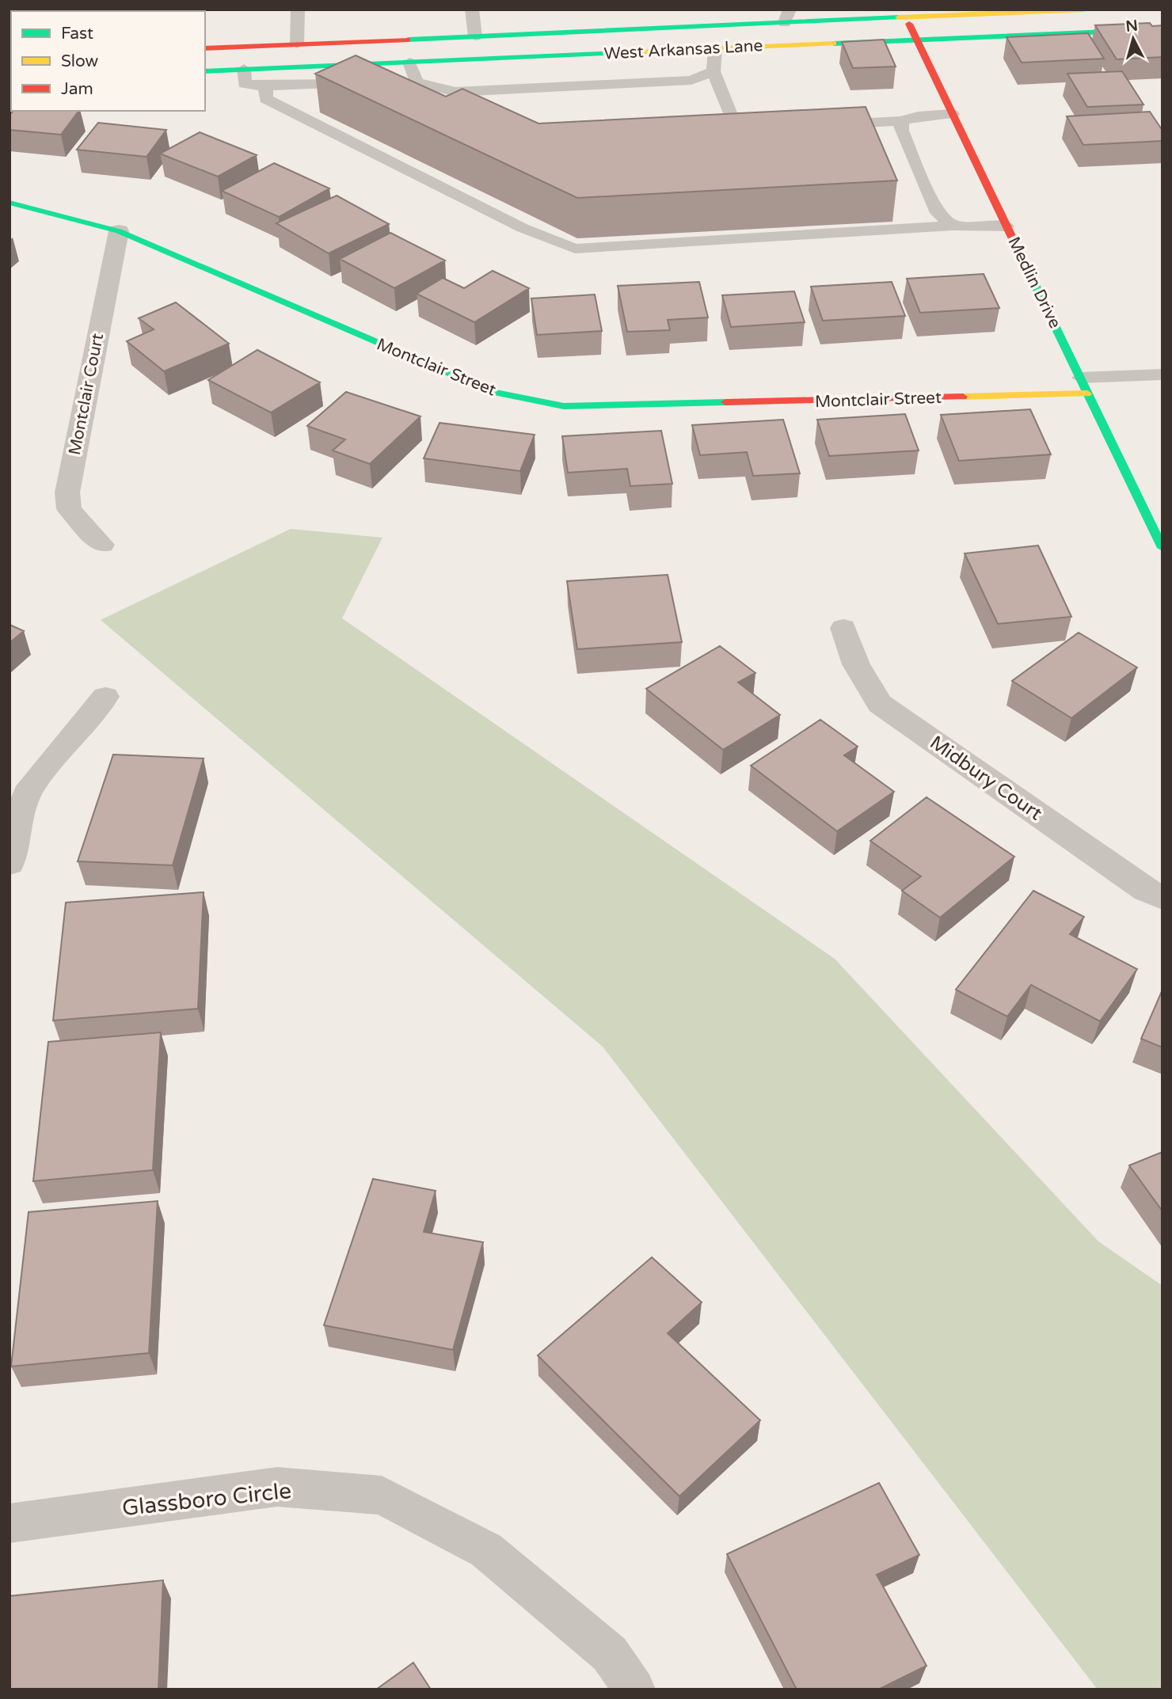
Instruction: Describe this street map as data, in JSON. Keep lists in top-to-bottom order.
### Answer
{
  "streets": {
    "main road": ["West Arkansas Lane", "Medlin Drive", "Montclair Street"],
    "street": ["Montclair Court", "Midbury Court", "Glassboro Circle"]
  },
  "crossings": [
    ["West Arkansas Lane", "Medlin Drive"],
    ["Medlin Drive", "Montclair Street"],
    ["Montclair Street", "Montclair Court"]
  ],
  "legend": ["Fast", "Slow", "Jam"],
  "north": "top"
}
